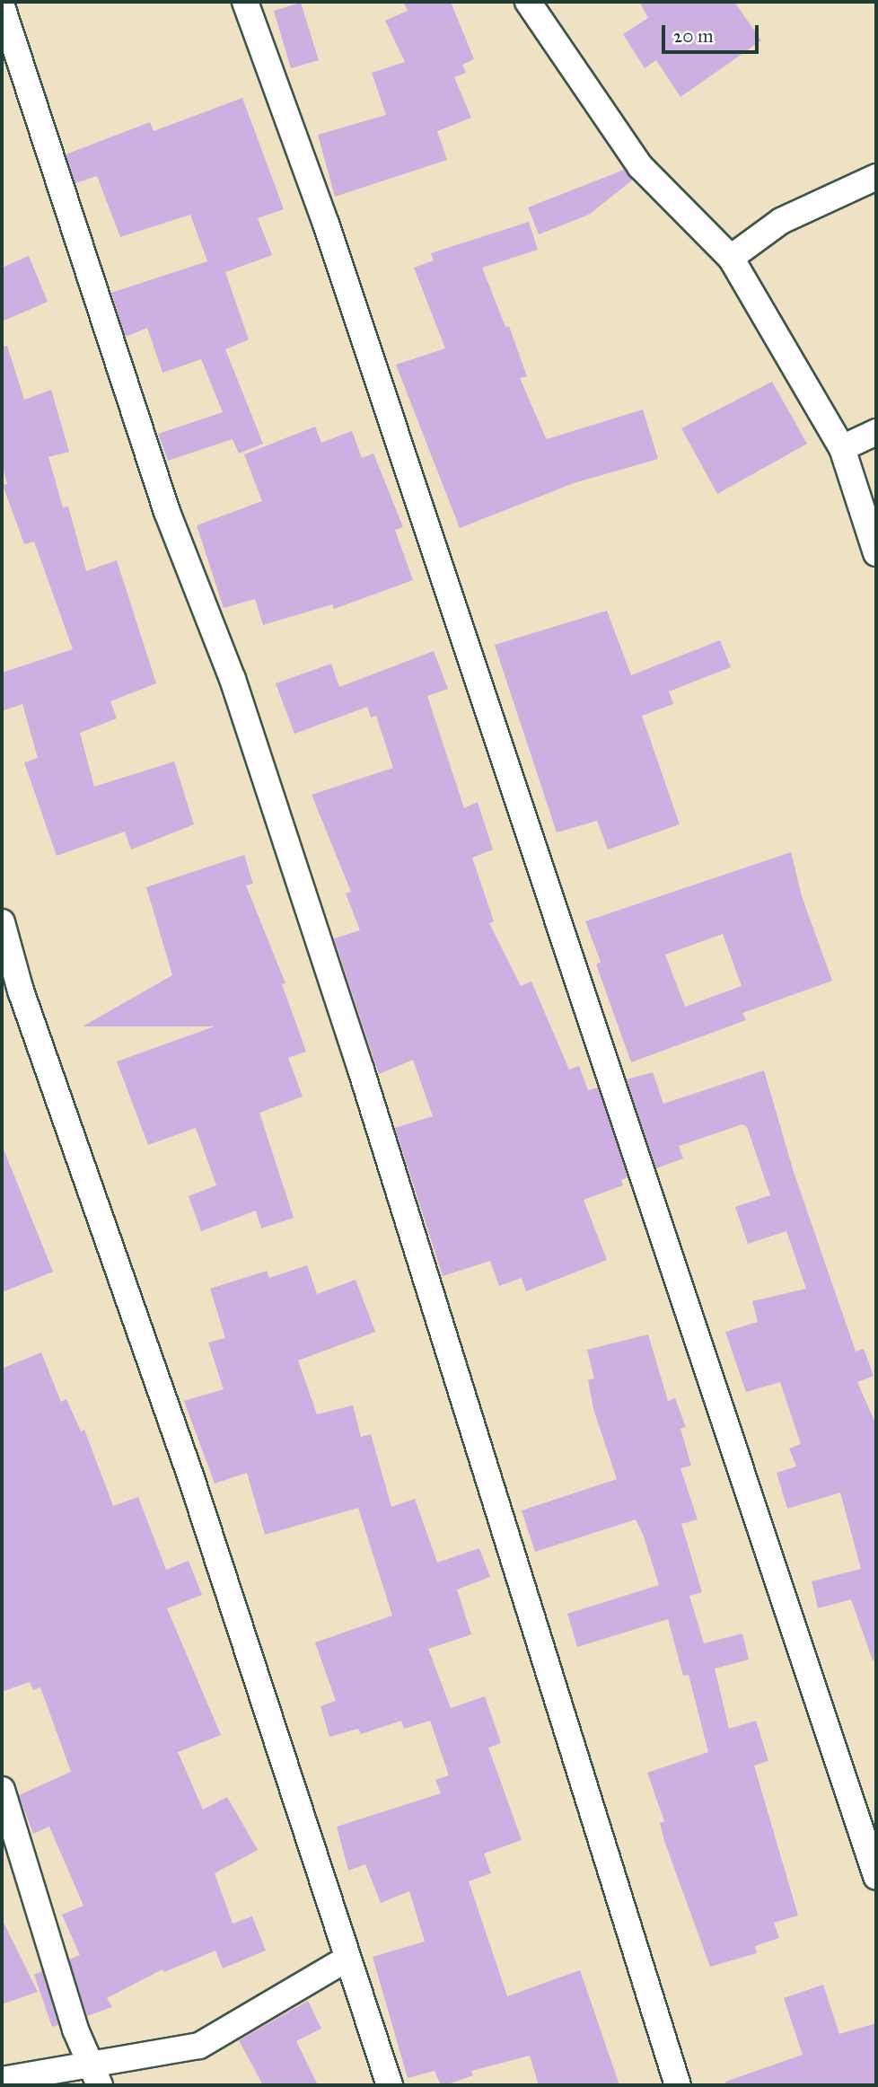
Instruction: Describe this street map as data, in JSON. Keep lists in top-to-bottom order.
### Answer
{
  "scale_bar": "20 m"
}
